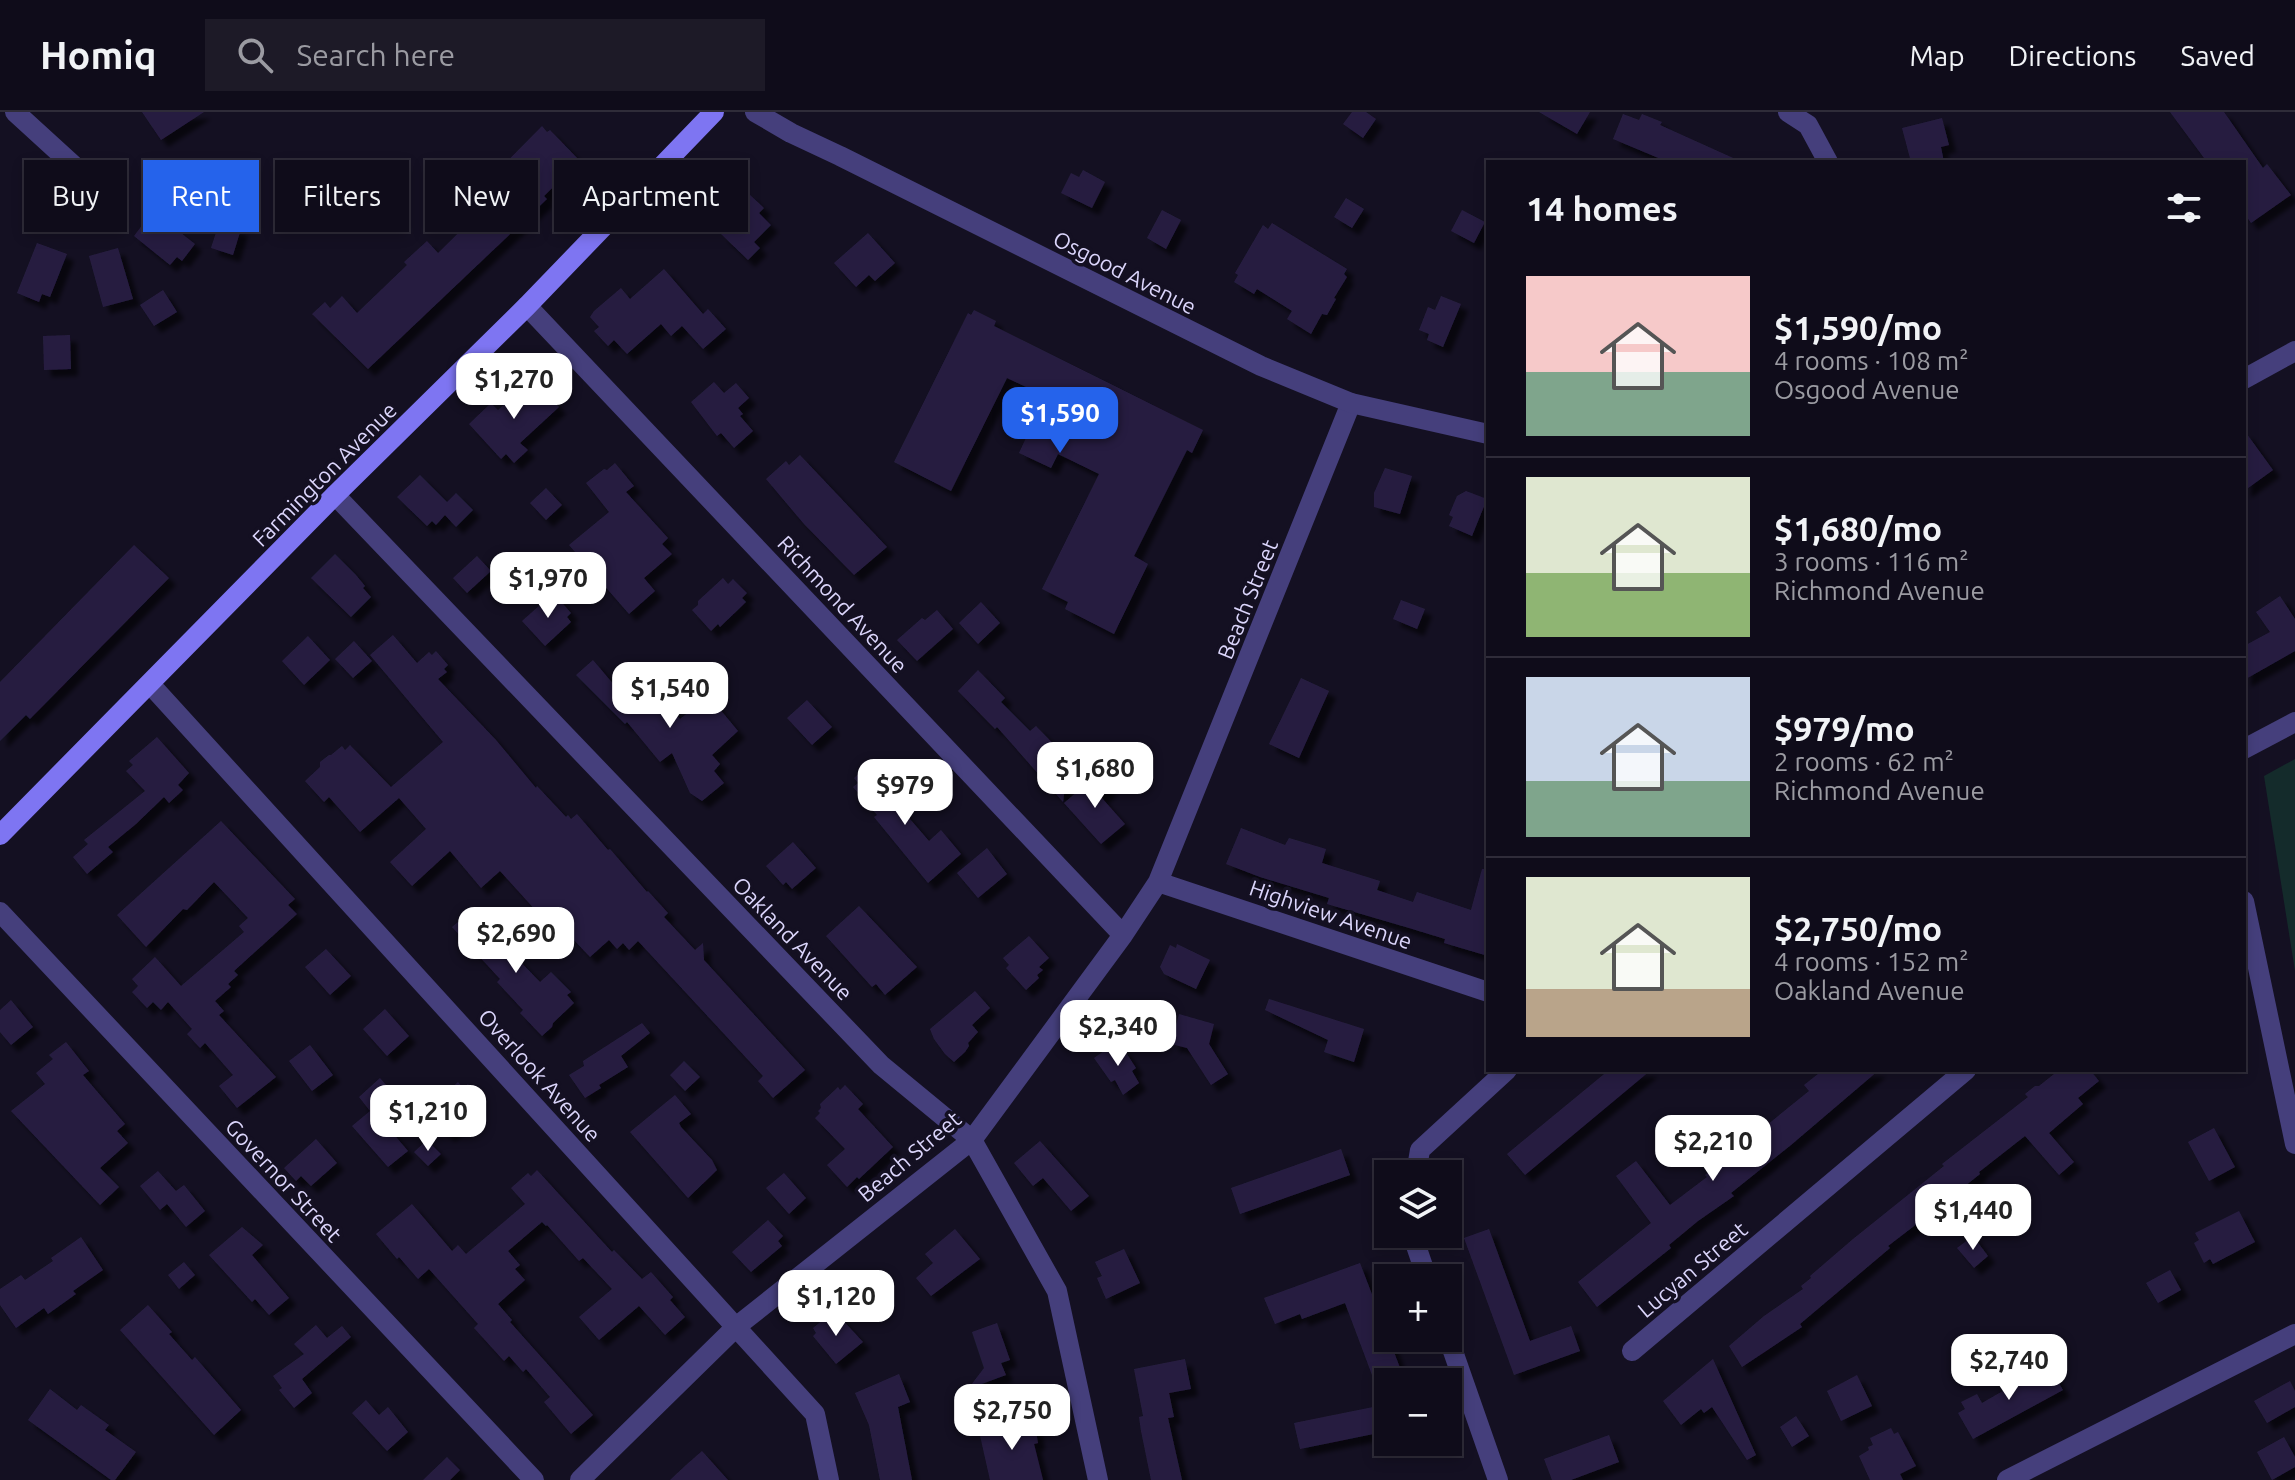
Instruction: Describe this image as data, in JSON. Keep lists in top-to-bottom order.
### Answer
{
  "streets": {
    "main road": ["Farmington Avenue"],
    "street": [
      "Osgood Avenue",
      "Beach Street",
      "Richmond Avenue",
      "Highview Avenue",
      "Oakland Avenue",
      "Overlook Avenue",
      "Governor Street",
      "Lucyan Street"
    ]
  },
  "crossings": [
    ["Osgood Avenue", "Beach Street"],
    ["Farmington Avenue", "Richmond Avenue"],
    ["Farmington Avenue", "Oakland Avenue"],
    ["Farmington Avenue", "Overlook Avenue"],
    ["Beach Street", "Richmond Avenue"],
    ["Beach Street", "Highview Avenue"],
    ["Beach Street", "Oakland Avenue"],
    ["Beach Street", "Overlook Avenue"]
  ],
  "page": {
    "header": "Homiq",
    "search": "Search here",
    "nav": ["Map", "Directions", "Saved"],
    "chip": [
      "Buy",
      "Rent",
      "Filters",
      "New",
      "Apartment"
    ],
    "heading": "14 homes",
    "list": [
      {
        "name": "$1,590/mo",
        "note": "4 rooms · 108 m² · Osgood Avenue"
      },
      {
        "name": "$1,680/mo",
        "note": "3 rooms · 116 m² · Richmond Avenue"
      },
      {
        "name": "$979/mo",
        "note": "2 rooms · 62 m² · Richmond Avenue"
      },
      {
        "name": "$2,750/mo",
        "note": "4 rooms · 152 m² · Oakland Avenue"
      }
    ],
    "price": [
      "$1,270",
      "$1,590",
      "$1,970",
      "$1,540",
      "$1,680",
      "$979",
      "$2,690",
      "$2,340",
      "$1,210",
      "$2,210",
      "$1,440",
      "$1,120",
      "$2,740",
      "$2,750"
    ],
    "map_buttons": ["+", "−"]
  }
}
